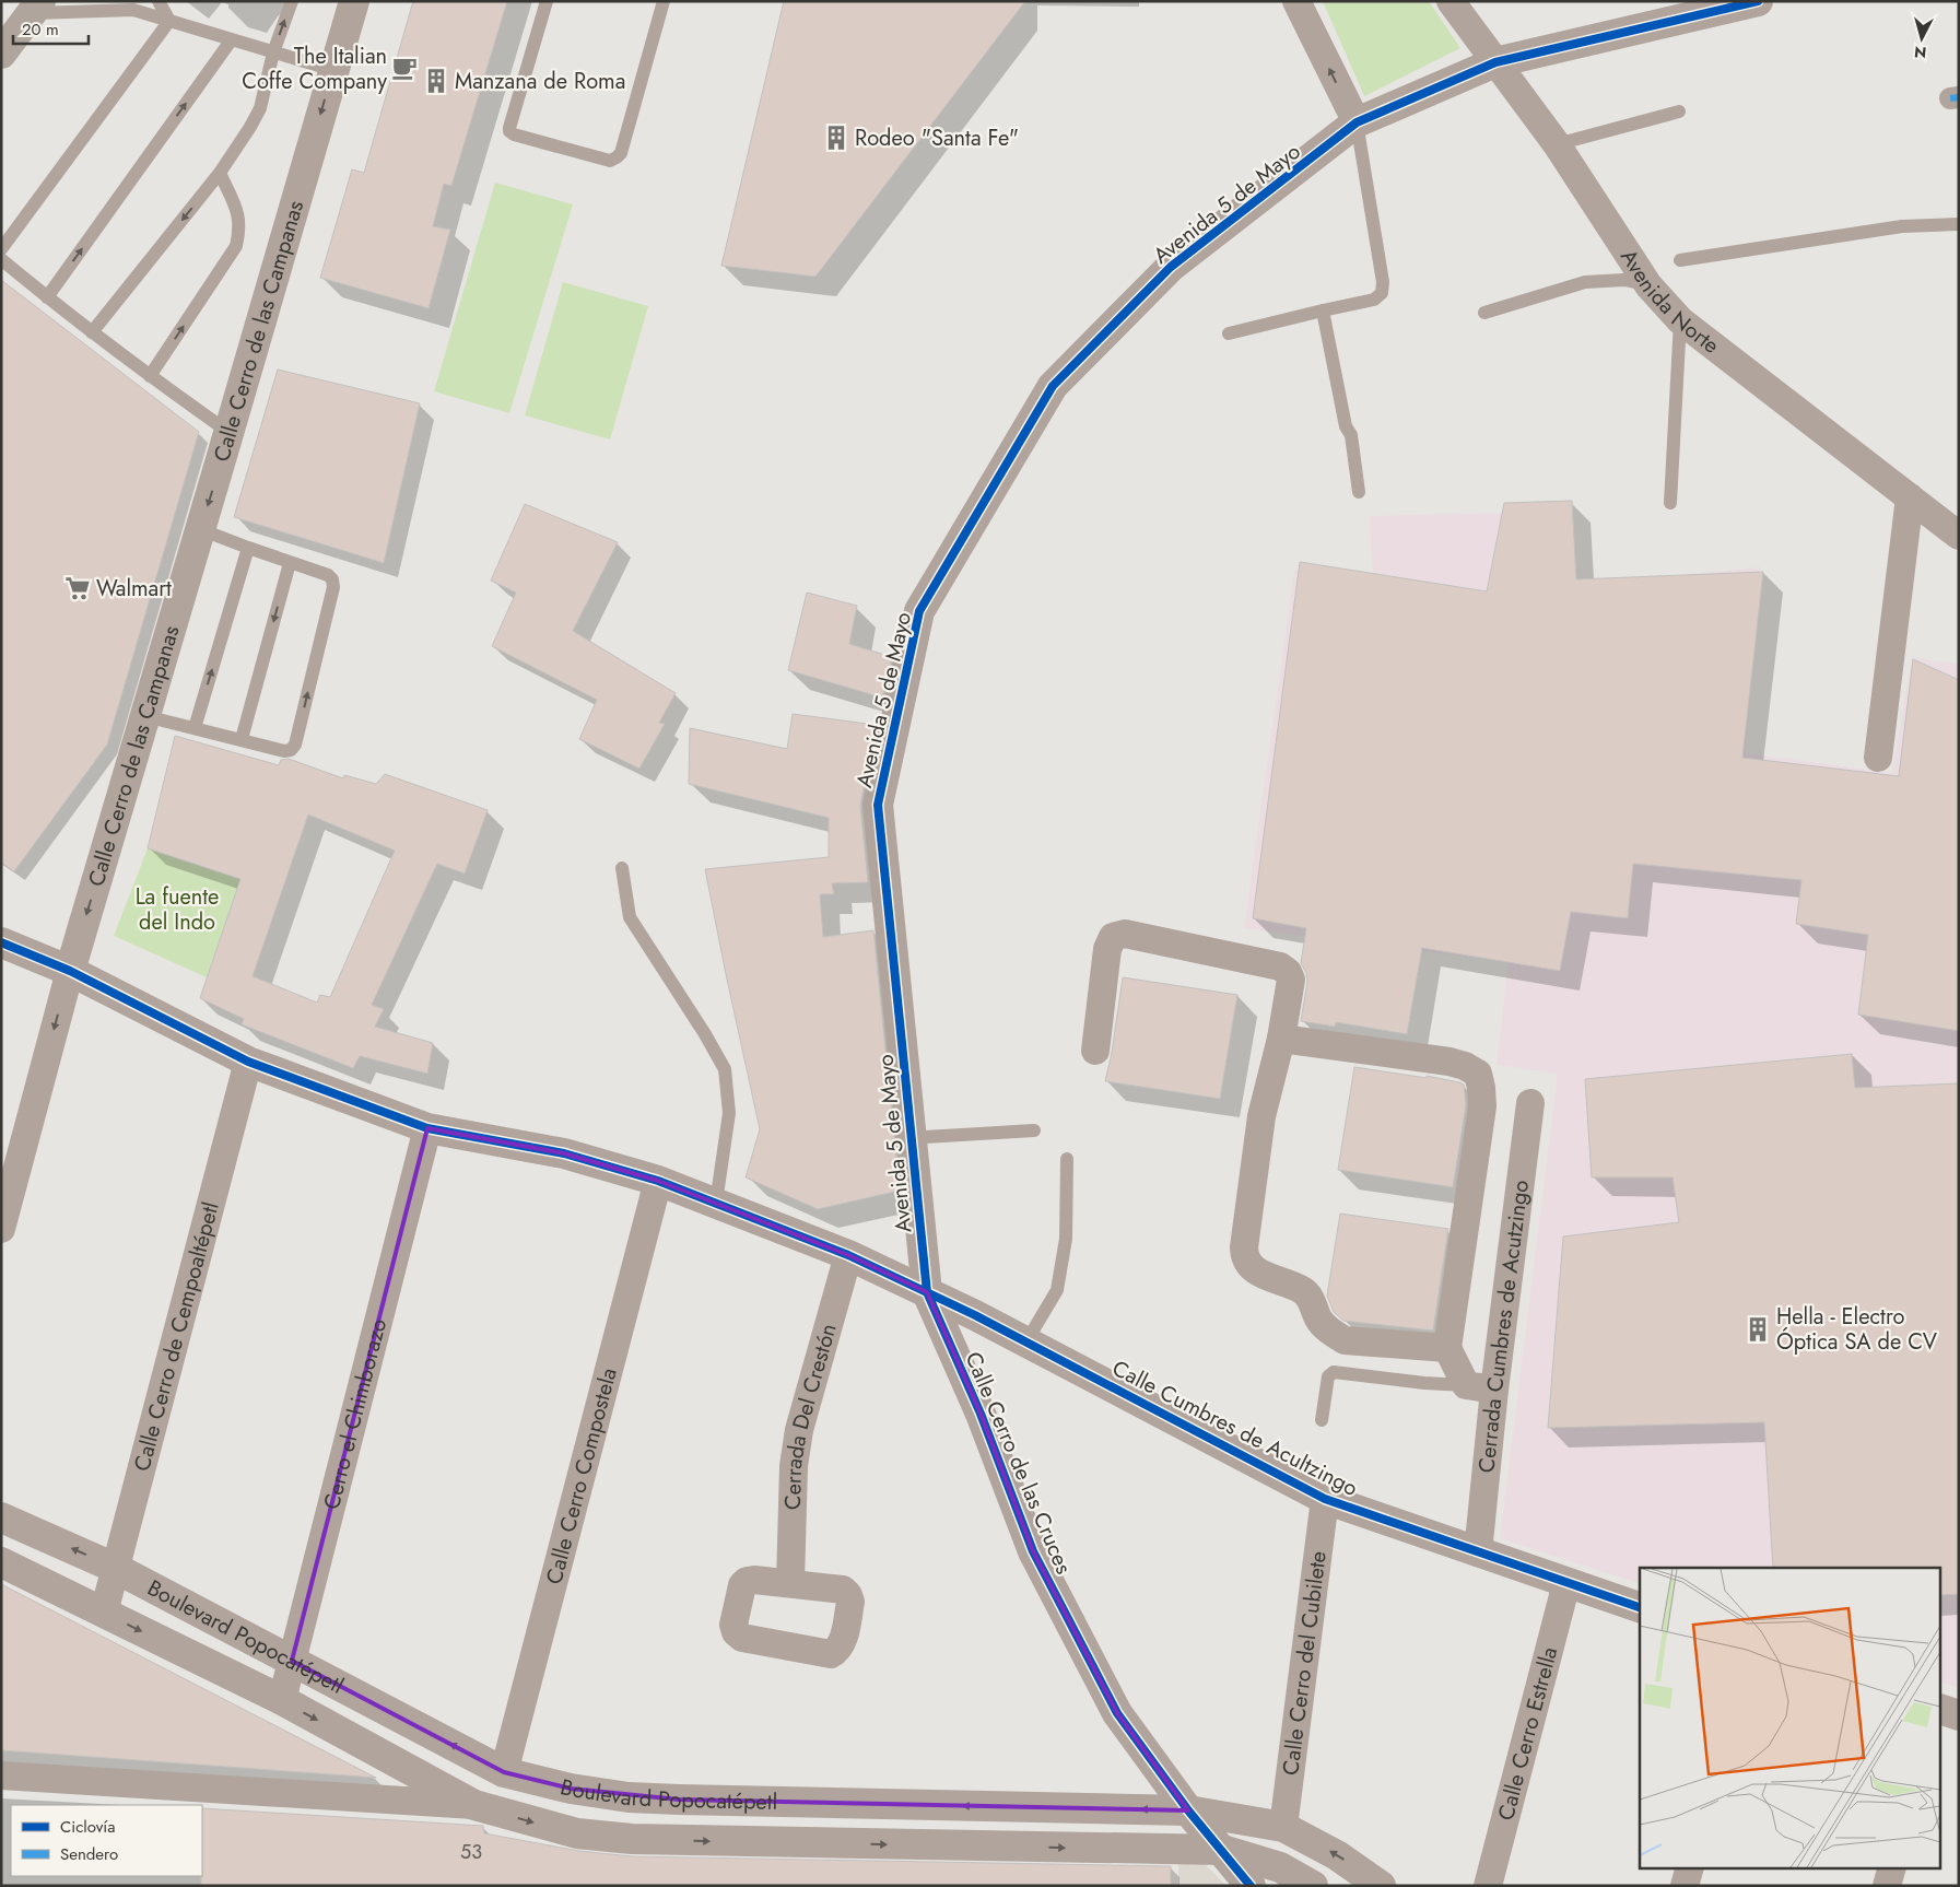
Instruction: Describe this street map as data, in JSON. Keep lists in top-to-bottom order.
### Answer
{
  "streets": {
    "street": [
      "Avenida 5 de Mayo",
      "Avenida Norte",
      "Calle Cerro de las Campanas",
      "Cerrada Cumbres de Acutzingo",
      "Calle Cerro de Cempoaltépetl",
      "Cerro el Chimborazo",
      "Cerrada Del Crestón",
      "Calle Cumbres de Acultzingo",
      "Calle Cerro de las Cruces",
      "Calle Cerro Compostela",
      "Boulevard Popocatépetl",
      "Calle Cerro del Cubilete",
      "Calle Cerro Estrella"
    ]
  },
  "crossings": [
    ["Avenida 5 de Mayo", "Avenida Norte"],
    ["Avenida 5 de Mayo", "Calle Cumbres de Acultzingo"],
    ["Avenida 5 de Mayo", "Calle Cerro de las Cruces"],
    ["Calle Cerro de las Campanas", "Calle Cumbres de Acultzingo"],
    ["Cerrada Cumbres de Acutzingo", "Calle Cumbres de Acultzingo"],
    ["Calle Cerro de Cempoaltépetl", "Calle Cumbres de Acultzingo"],
    ["Calle Cerro de Cempoaltépetl", "Boulevard Popocatépetl"],
    ["Cerro el Chimborazo", "Calle Cumbres de Acultzingo"],
    ["Cerro el Chimborazo", "Boulevard Popocatépetl"],
    ["Cerrada Del Crestón", "Calle Cumbres de Acultzingo"],
    ["Calle Cumbres de Acultzingo", "Calle Cerro de las Cruces"],
    ["Calle Cumbres de Acultzingo", "Calle Cerro Compostela"],
    ["Calle Cumbres de Acultzingo", "Calle Cerro del Cubilete"],
    ["Calle Cumbres de Acultzingo", "Calle Cerro Estrella"],
    ["Calle Cerro de las Cruces", "Boulevard Popocatépetl"],
    ["Calle Cerro Compostela", "Boulevard Popocatépetl"],
    ["Boulevard Popocatépetl", "Calle Cerro del Cubilete"]
  ],
  "one_way": ["Calle Cerro de las Campanas"],
  "parks": ["La fuente del Indo"],
  "places": {
    "cafe": ["The Italian Coffe Company"],
    "building": ["Manzana de Roma", "Rodeo \"Santa Fe\"", "Hella - Electro Óptica SA de CV"],
    "supermarket": ["Walmart"]
  },
  "house_numbers": ["53"],
  "legend": ["Ciclovía", "Sendero"],
  "scale_bar": "20 m",
  "north": "bottom"
}
